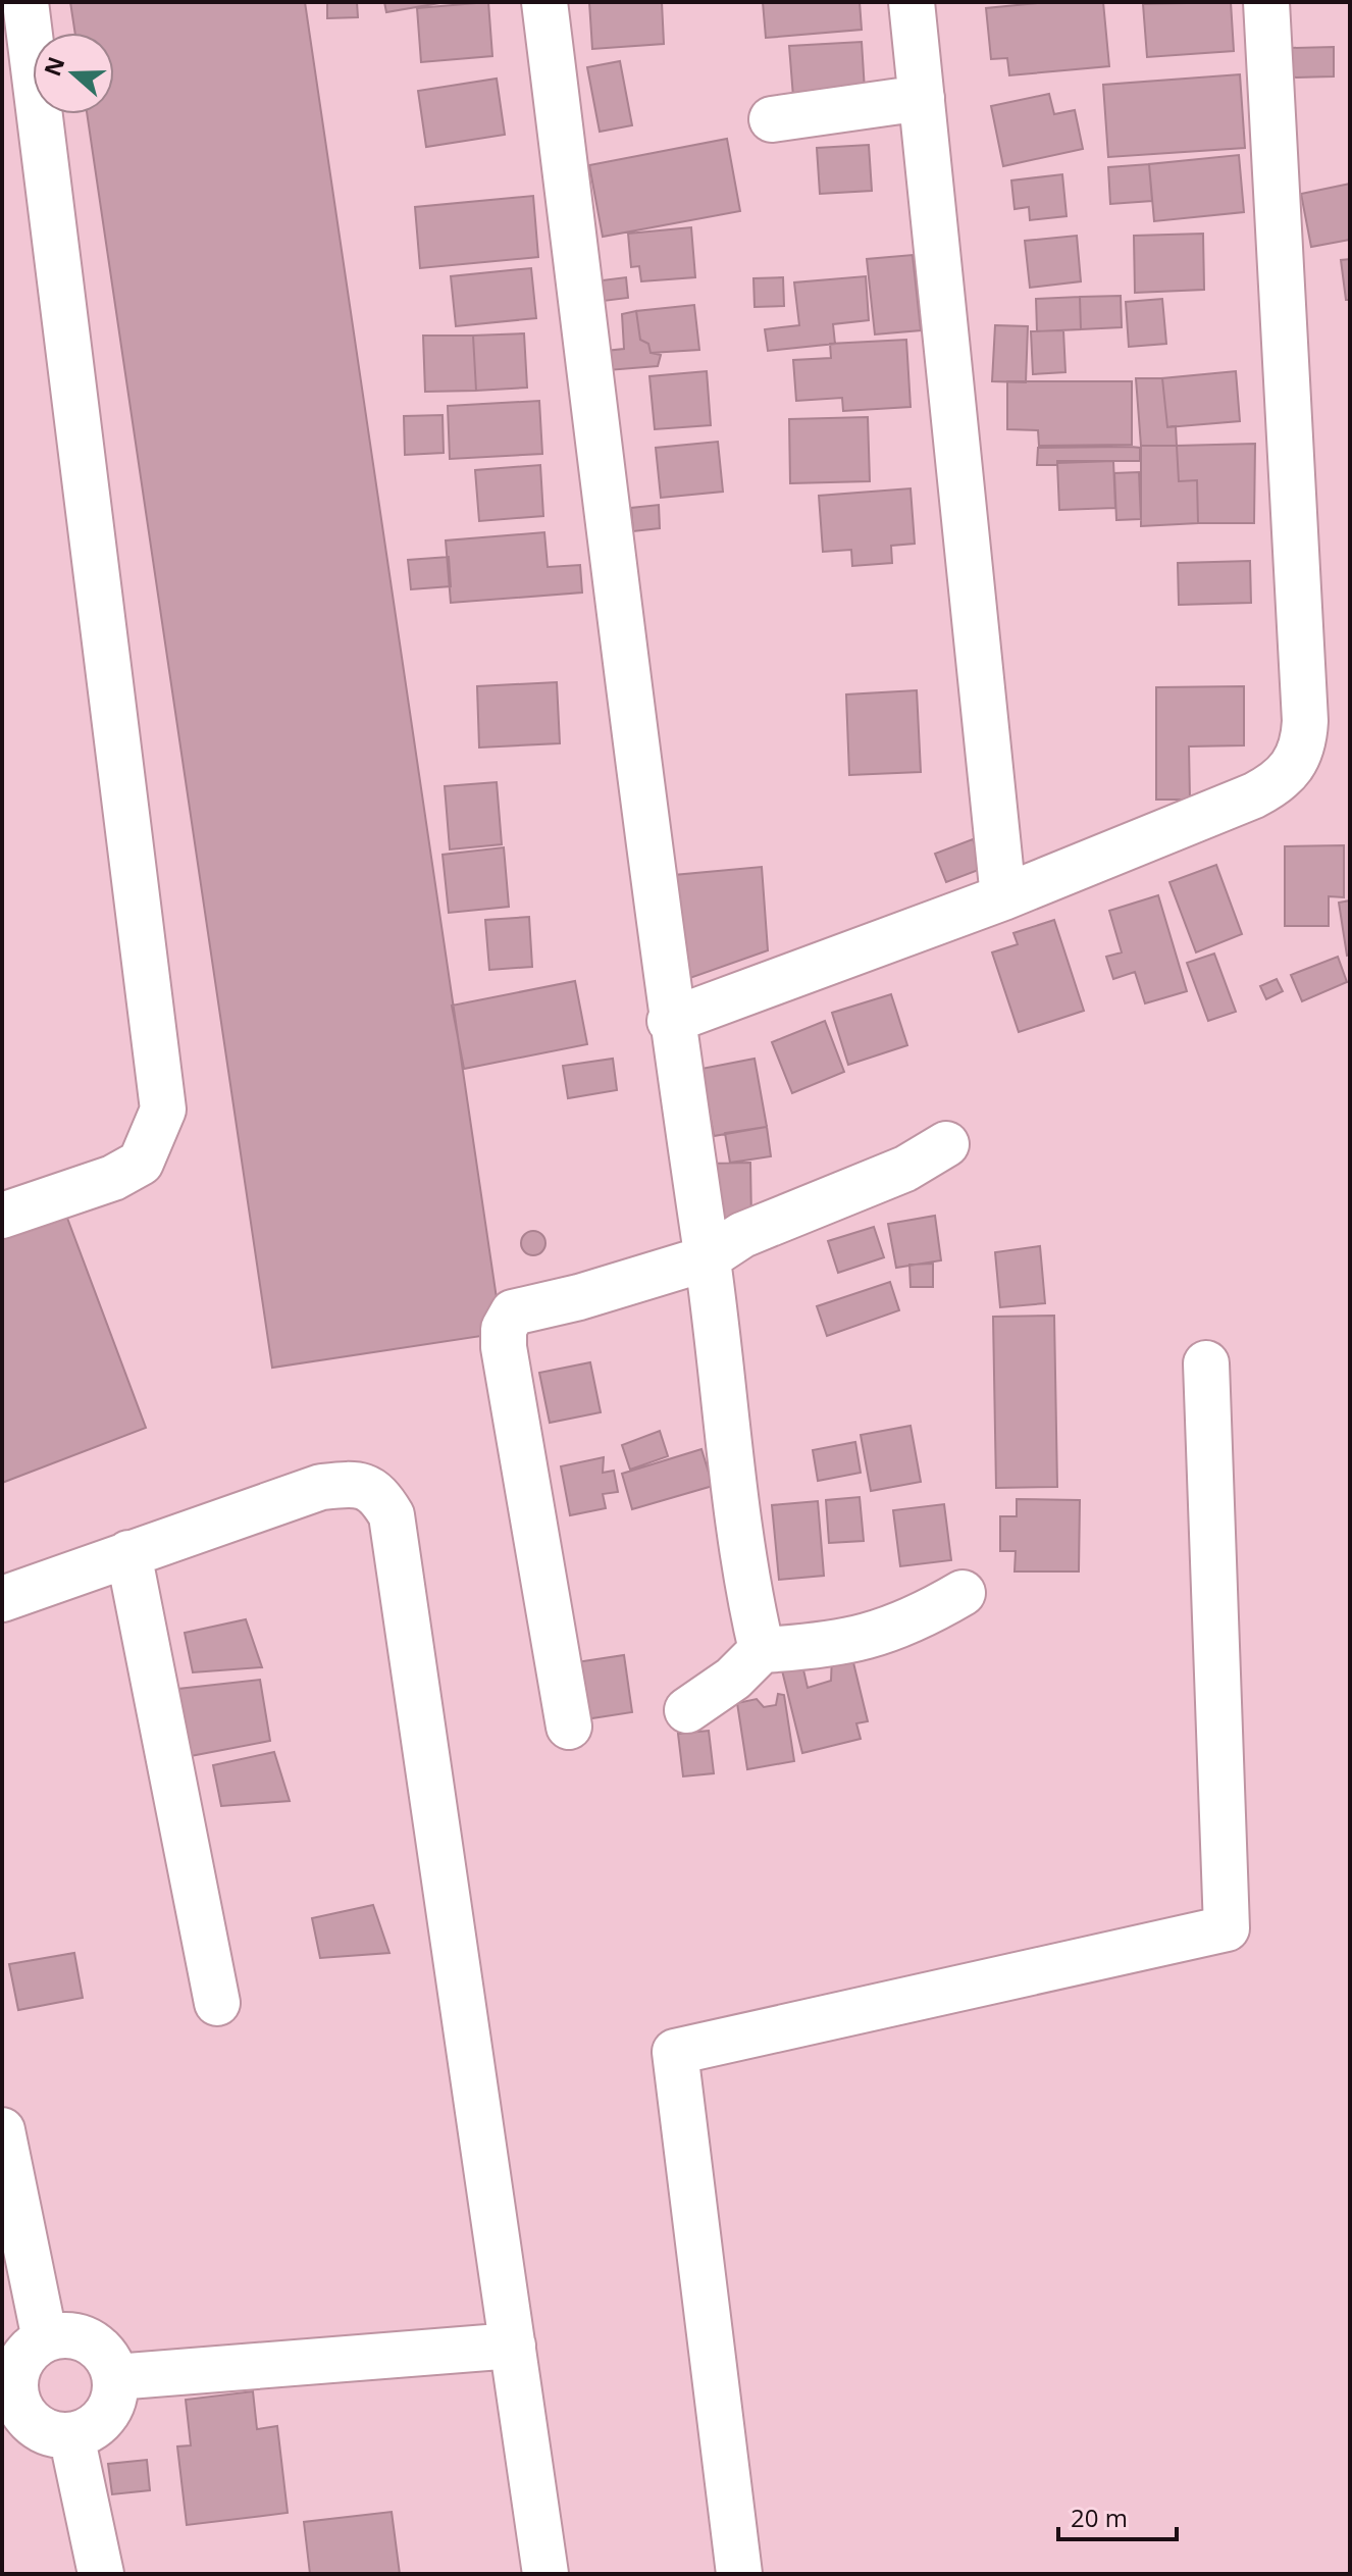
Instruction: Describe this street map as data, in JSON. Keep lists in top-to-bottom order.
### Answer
{
  "scale_bar": "20 m",
  "north": "left"
}
